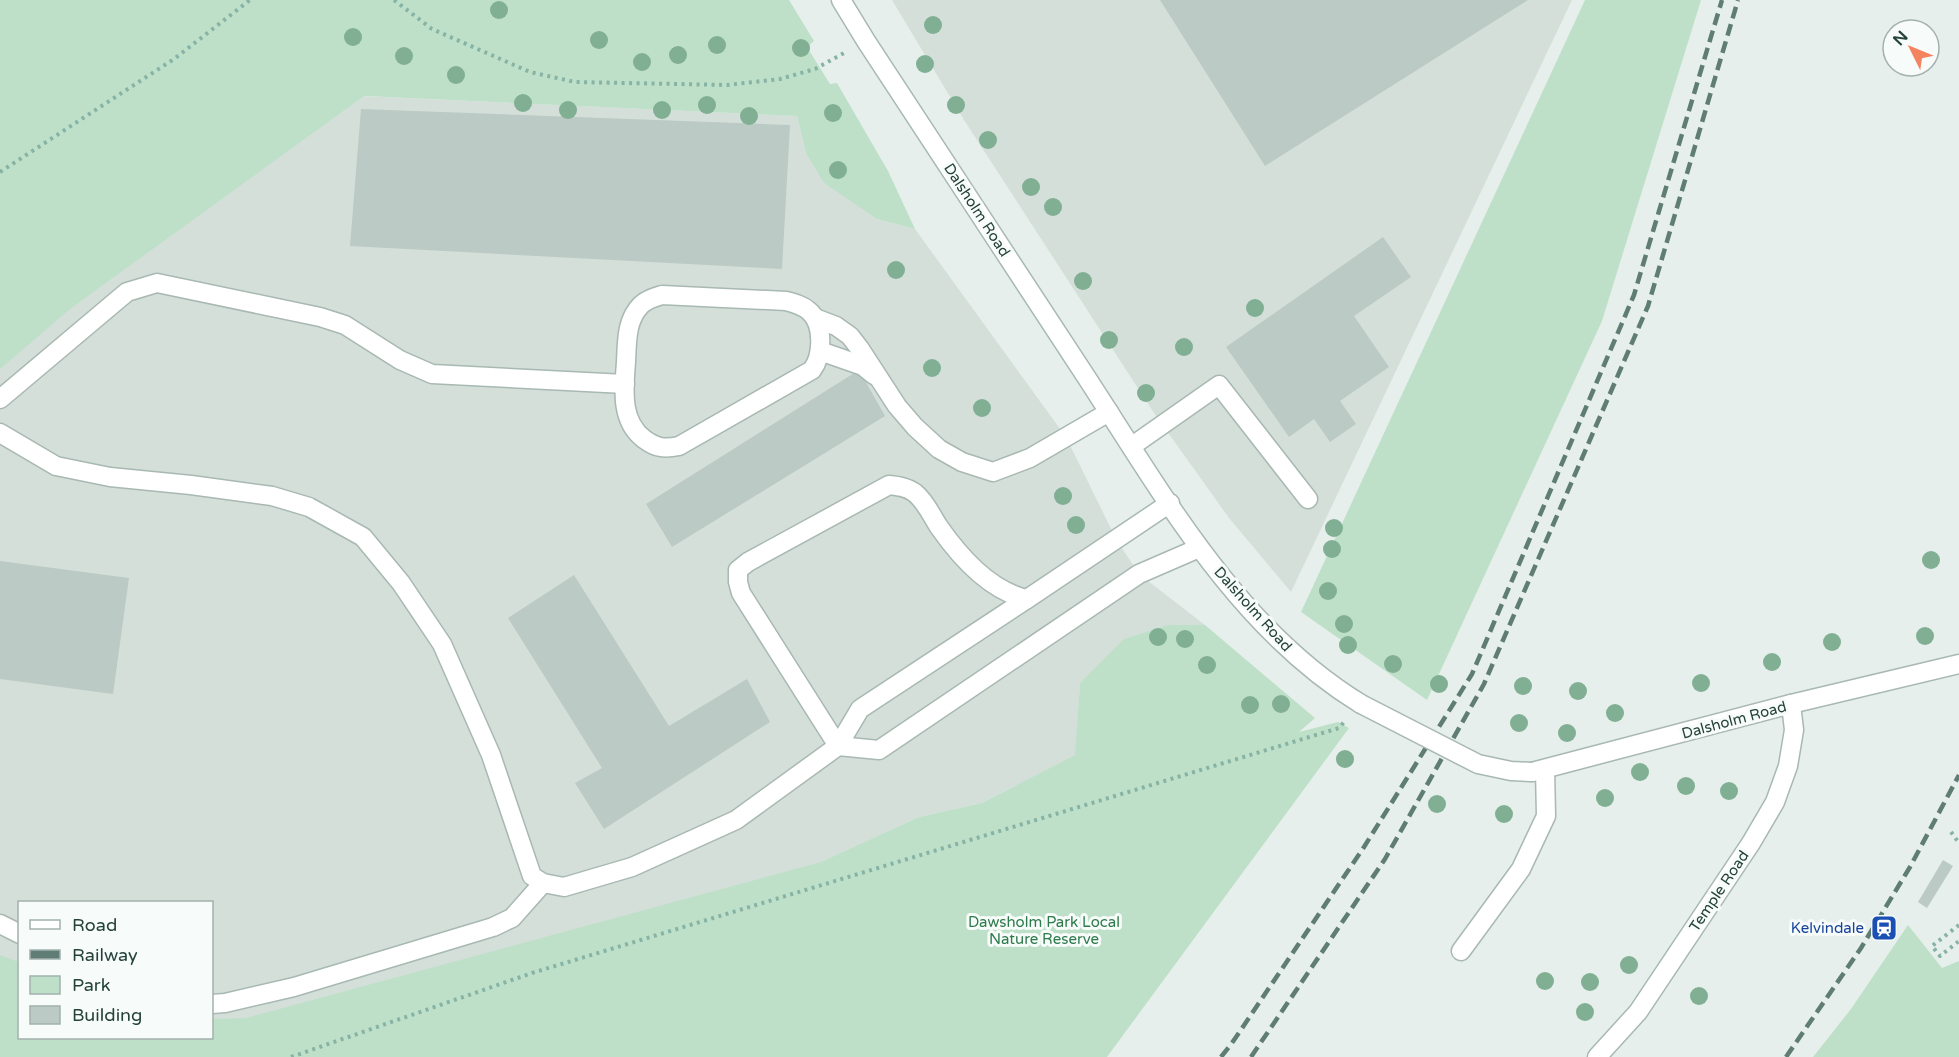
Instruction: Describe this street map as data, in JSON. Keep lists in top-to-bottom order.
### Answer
{
  "streets": {
    "street": ["Dalsholm Road", "Temple Road"]
  },
  "crossings": [
    ["Dalsholm Road", "Temple Road"]
  ],
  "parks": ["Dawsholm Park Local Nature Reserve"],
  "places": {
    "station": ["Kelvindale"]
  },
  "legend": [
    "Road",
    "Railway",
    "Park",
    "Building"
  ],
  "north": "top left"
}
